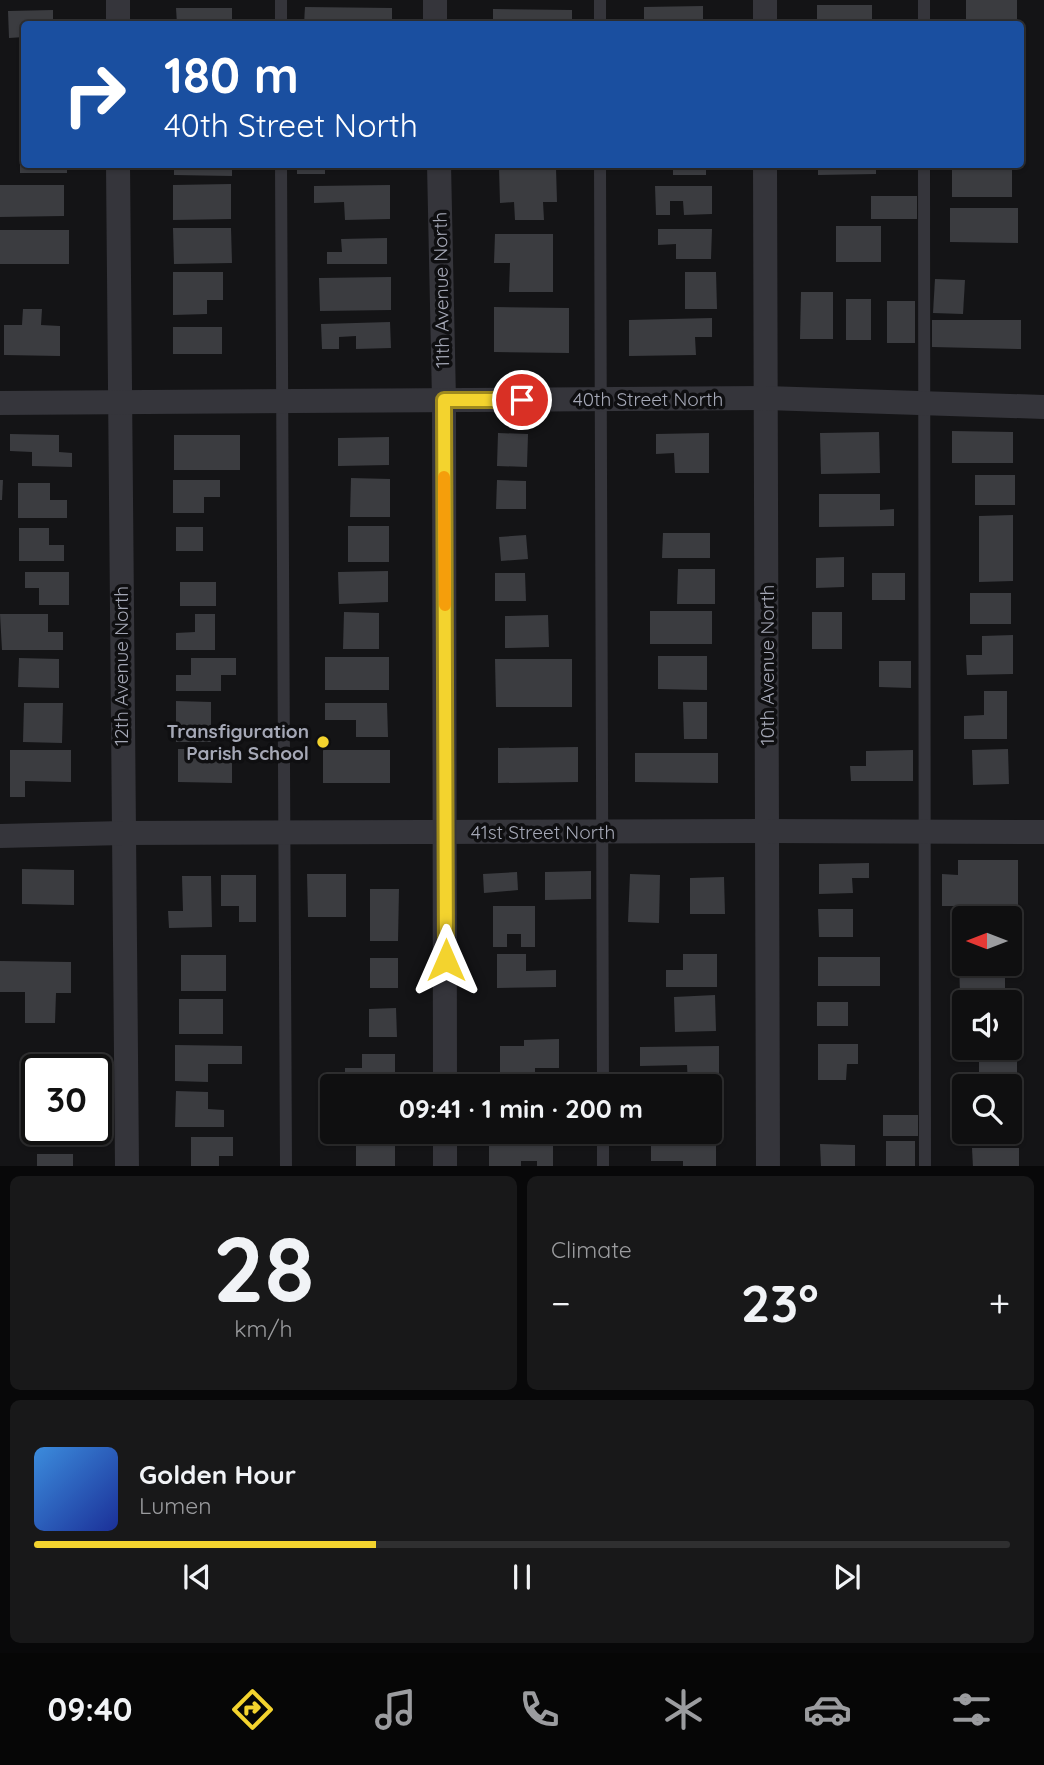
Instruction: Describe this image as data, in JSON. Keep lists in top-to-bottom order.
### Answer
{
  "streets": {
    "street": [
      "11th Avenue North",
      "40th Street North",
      "10th Avenue North",
      "12th Avenue North",
      "41st Street North"
    ]
  },
  "crossings": [
    ["11th Avenue North", "40th Street North"],
    ["11th Avenue North", "41st Street North"],
    ["40th Street North", "10th Avenue North"],
    ["40th Street North", "12th Avenue North"],
    ["10th Avenue North", "41st Street North"],
    ["12th Avenue North", "41st Street North"]
  ],
  "places": ["Transfiguration Parish School"],
  "north": "left",
  "page": {
    "turn": ["180 m", "40th Street North"],
    "limit": "30",
    "trip": "09:41 · 1 min · 200 m",
    "tile": [
      ["28", "km/h"],
      "Climate"
    ],
    "heat": ["−", "23°", "+"],
    "song": ["Golden Hour", "Lumen"],
    "tabs": "09:40"
  }
}
